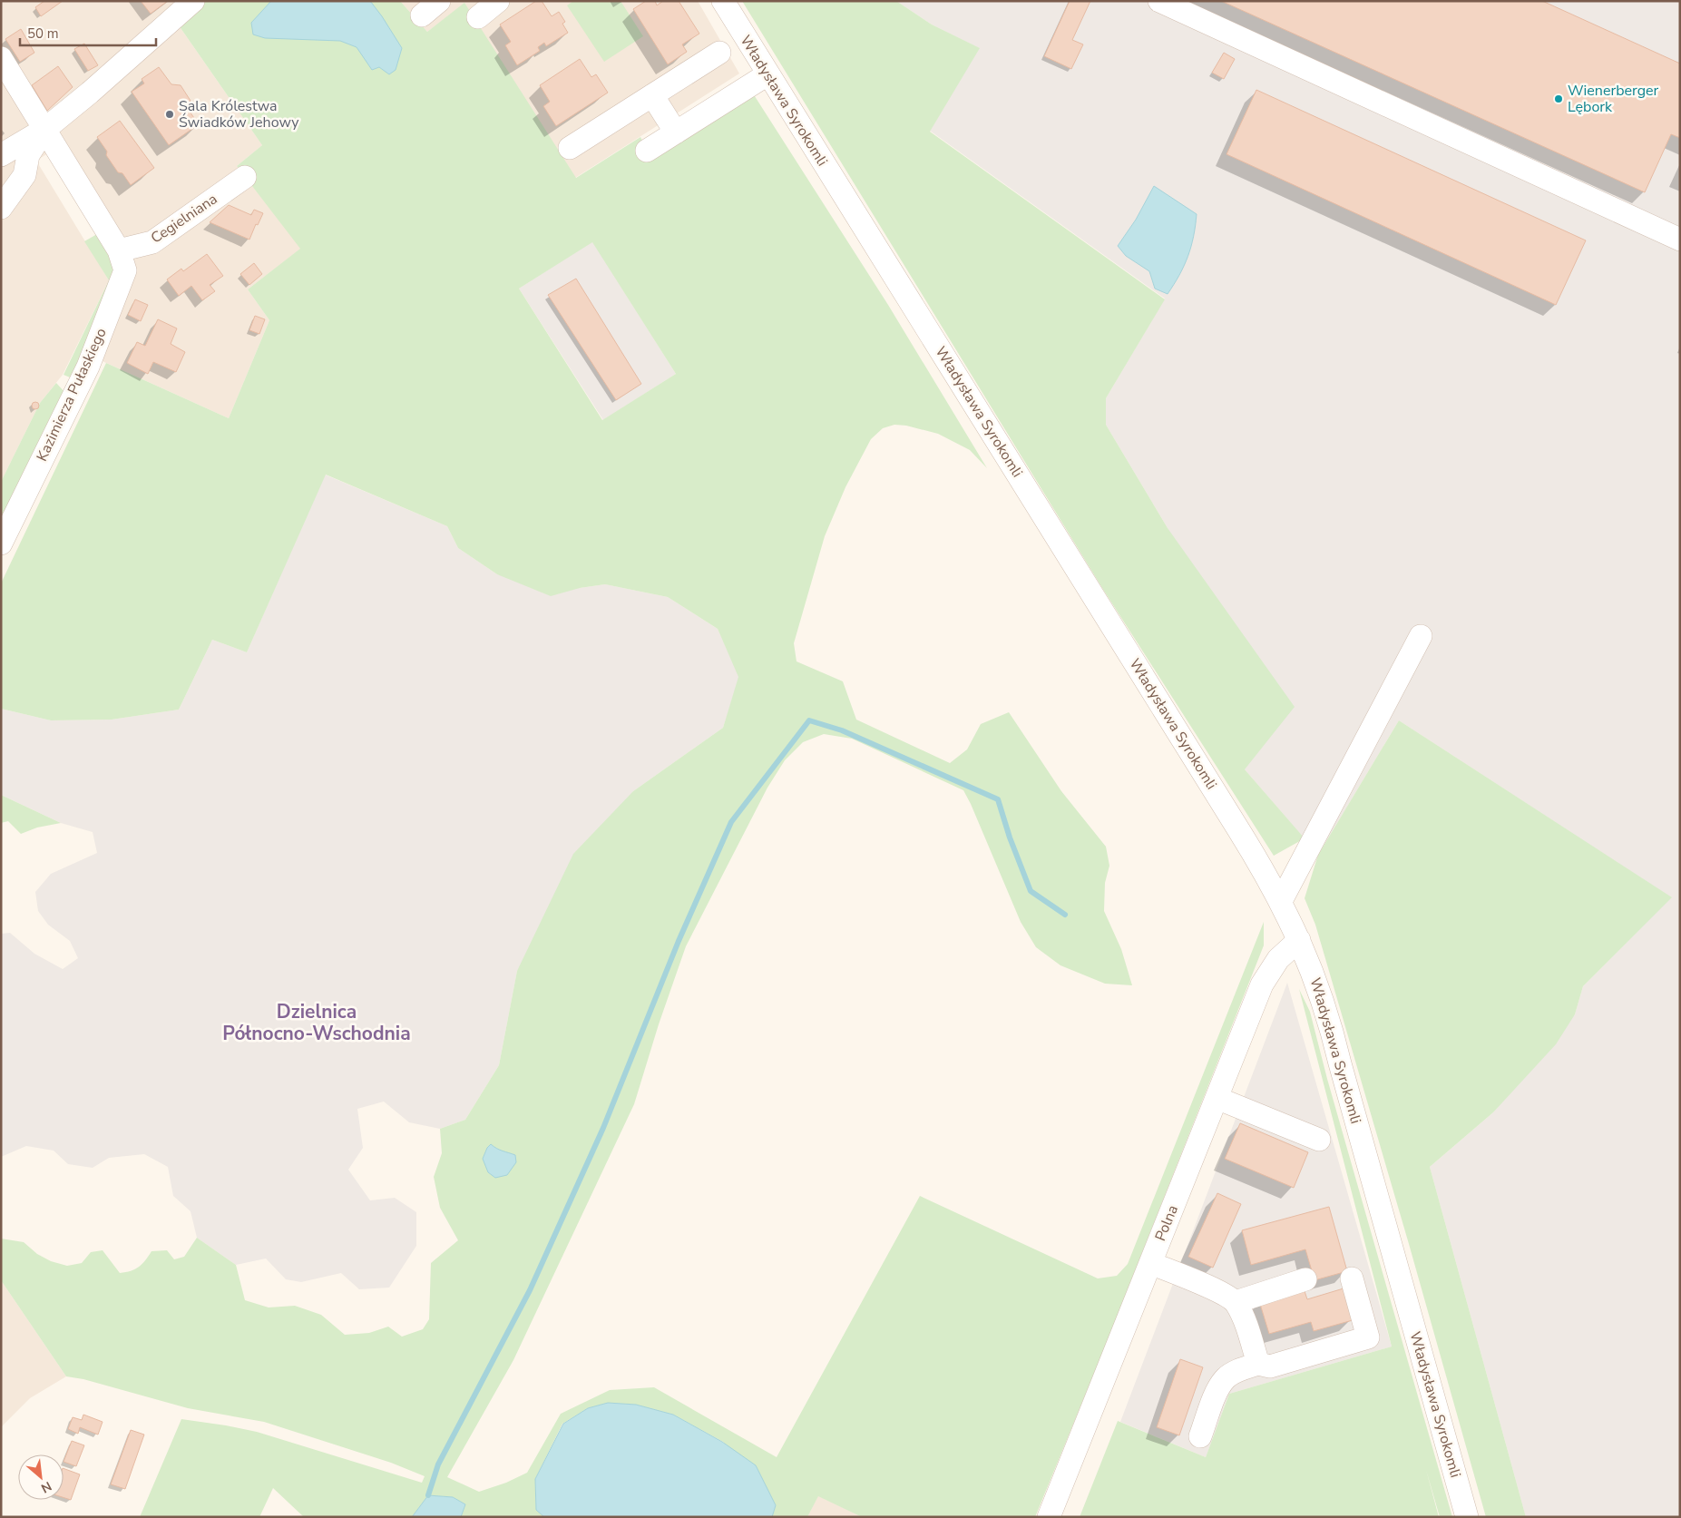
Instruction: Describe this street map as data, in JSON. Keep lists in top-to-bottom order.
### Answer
{
  "streets": {
    "street": [
      "Władysława Syrokomli",
      "Cegielniana",
      "Kazimierza Pułaskiego",
      "Polna"
    ]
  },
  "crossings": [
    ["Władysława Syrokomli", "Polna"],
    ["Cegielniana", "Kazimierza Pułaskiego"]
  ],
  "districts": ["Dzielnica Północno-Wschodnia"],
  "places": ["Wienerberger Lębork", "Sala Królestwa Świadków Jehowy"],
  "scale_bar": "50 m",
  "north": "bottom right"
}
